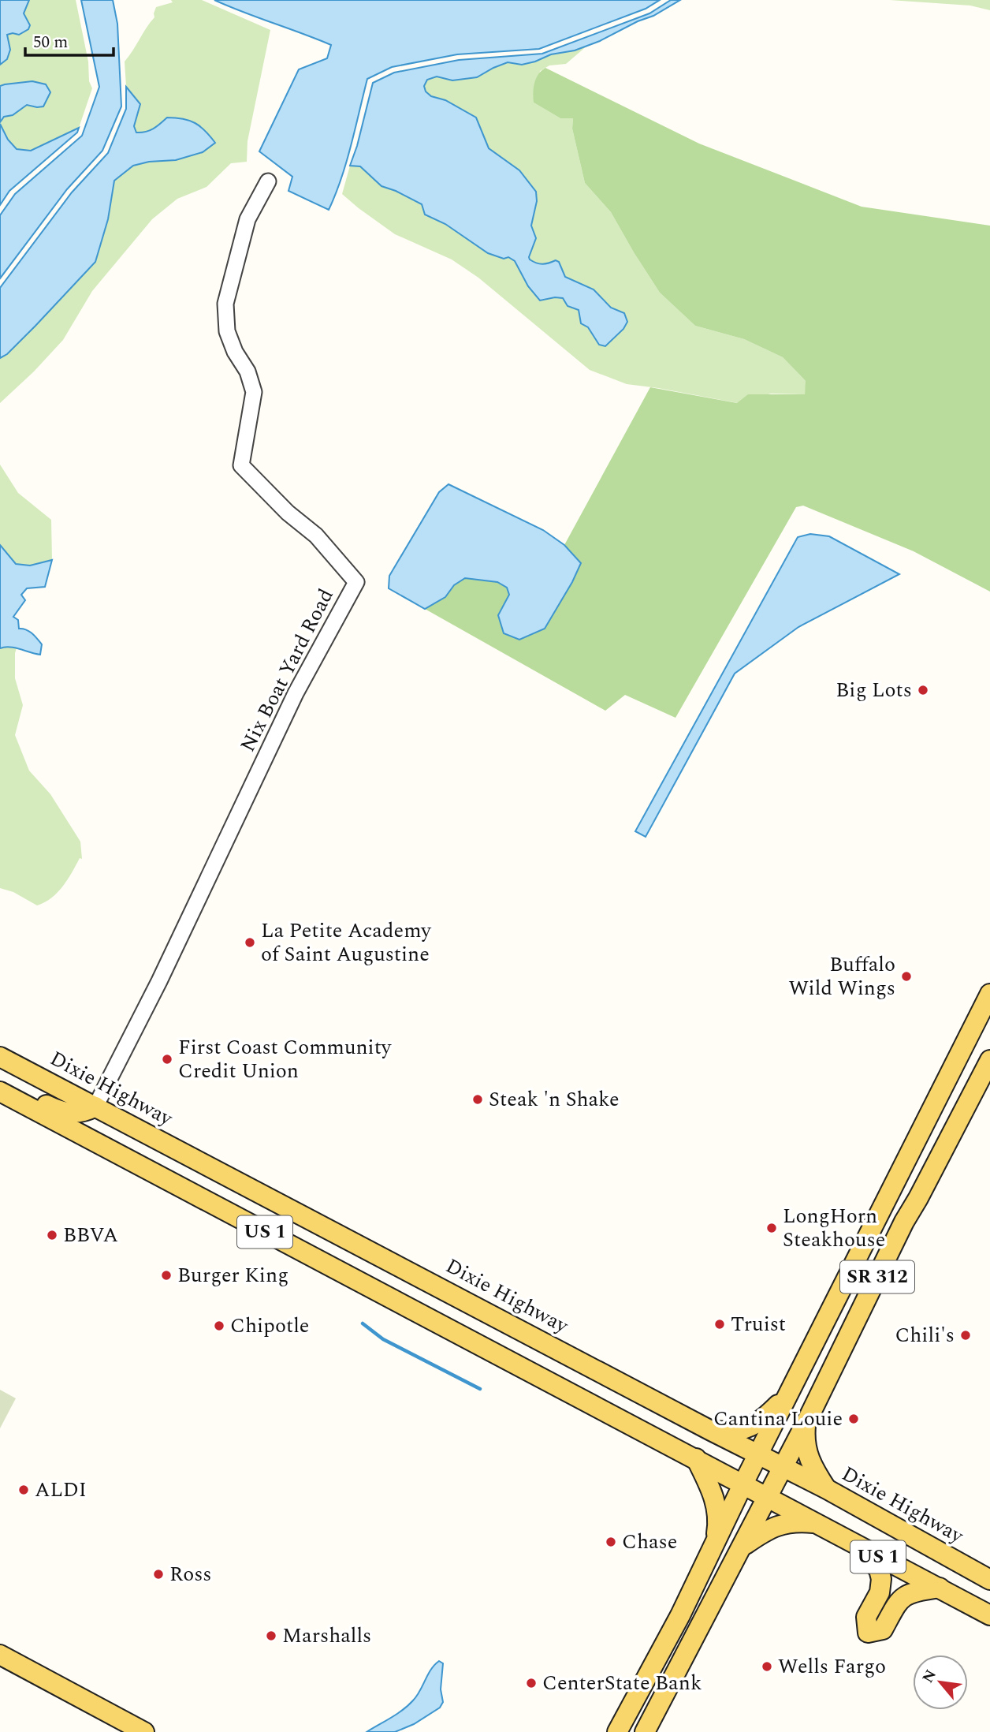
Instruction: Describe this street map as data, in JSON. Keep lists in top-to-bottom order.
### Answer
{
  "streets": {
    "main road": ["Dixie Highway", "US 1", "SR 312"],
    "street": ["Nix Boat Yard Road"]
  },
  "crossings": [
    ["Nix Boat Yard Road", "Dixie Highway"],
    ["Dixie Highway", "SR 312"],
    ["US 1", "SR 312"]
  ],
  "places": [
    "Big Lots",
    "La Petite Academy of Saint Augustine",
    "Buffalo Wild Wings",
    "First Coast Community Credit Union",
    "Steak 'n Shake",
    "LongHorn Steakhouse",
    "BBVA",
    "Burger King",
    "Truist",
    "Chipotle",
    "Chili's",
    "Cantina Louie",
    "ALDI",
    "Chase",
    "Ross",
    "Marshalls",
    "Wells Fargo",
    "CenterState Bank"
  ],
  "scale_bar": "50 m",
  "north": "top left"
}
